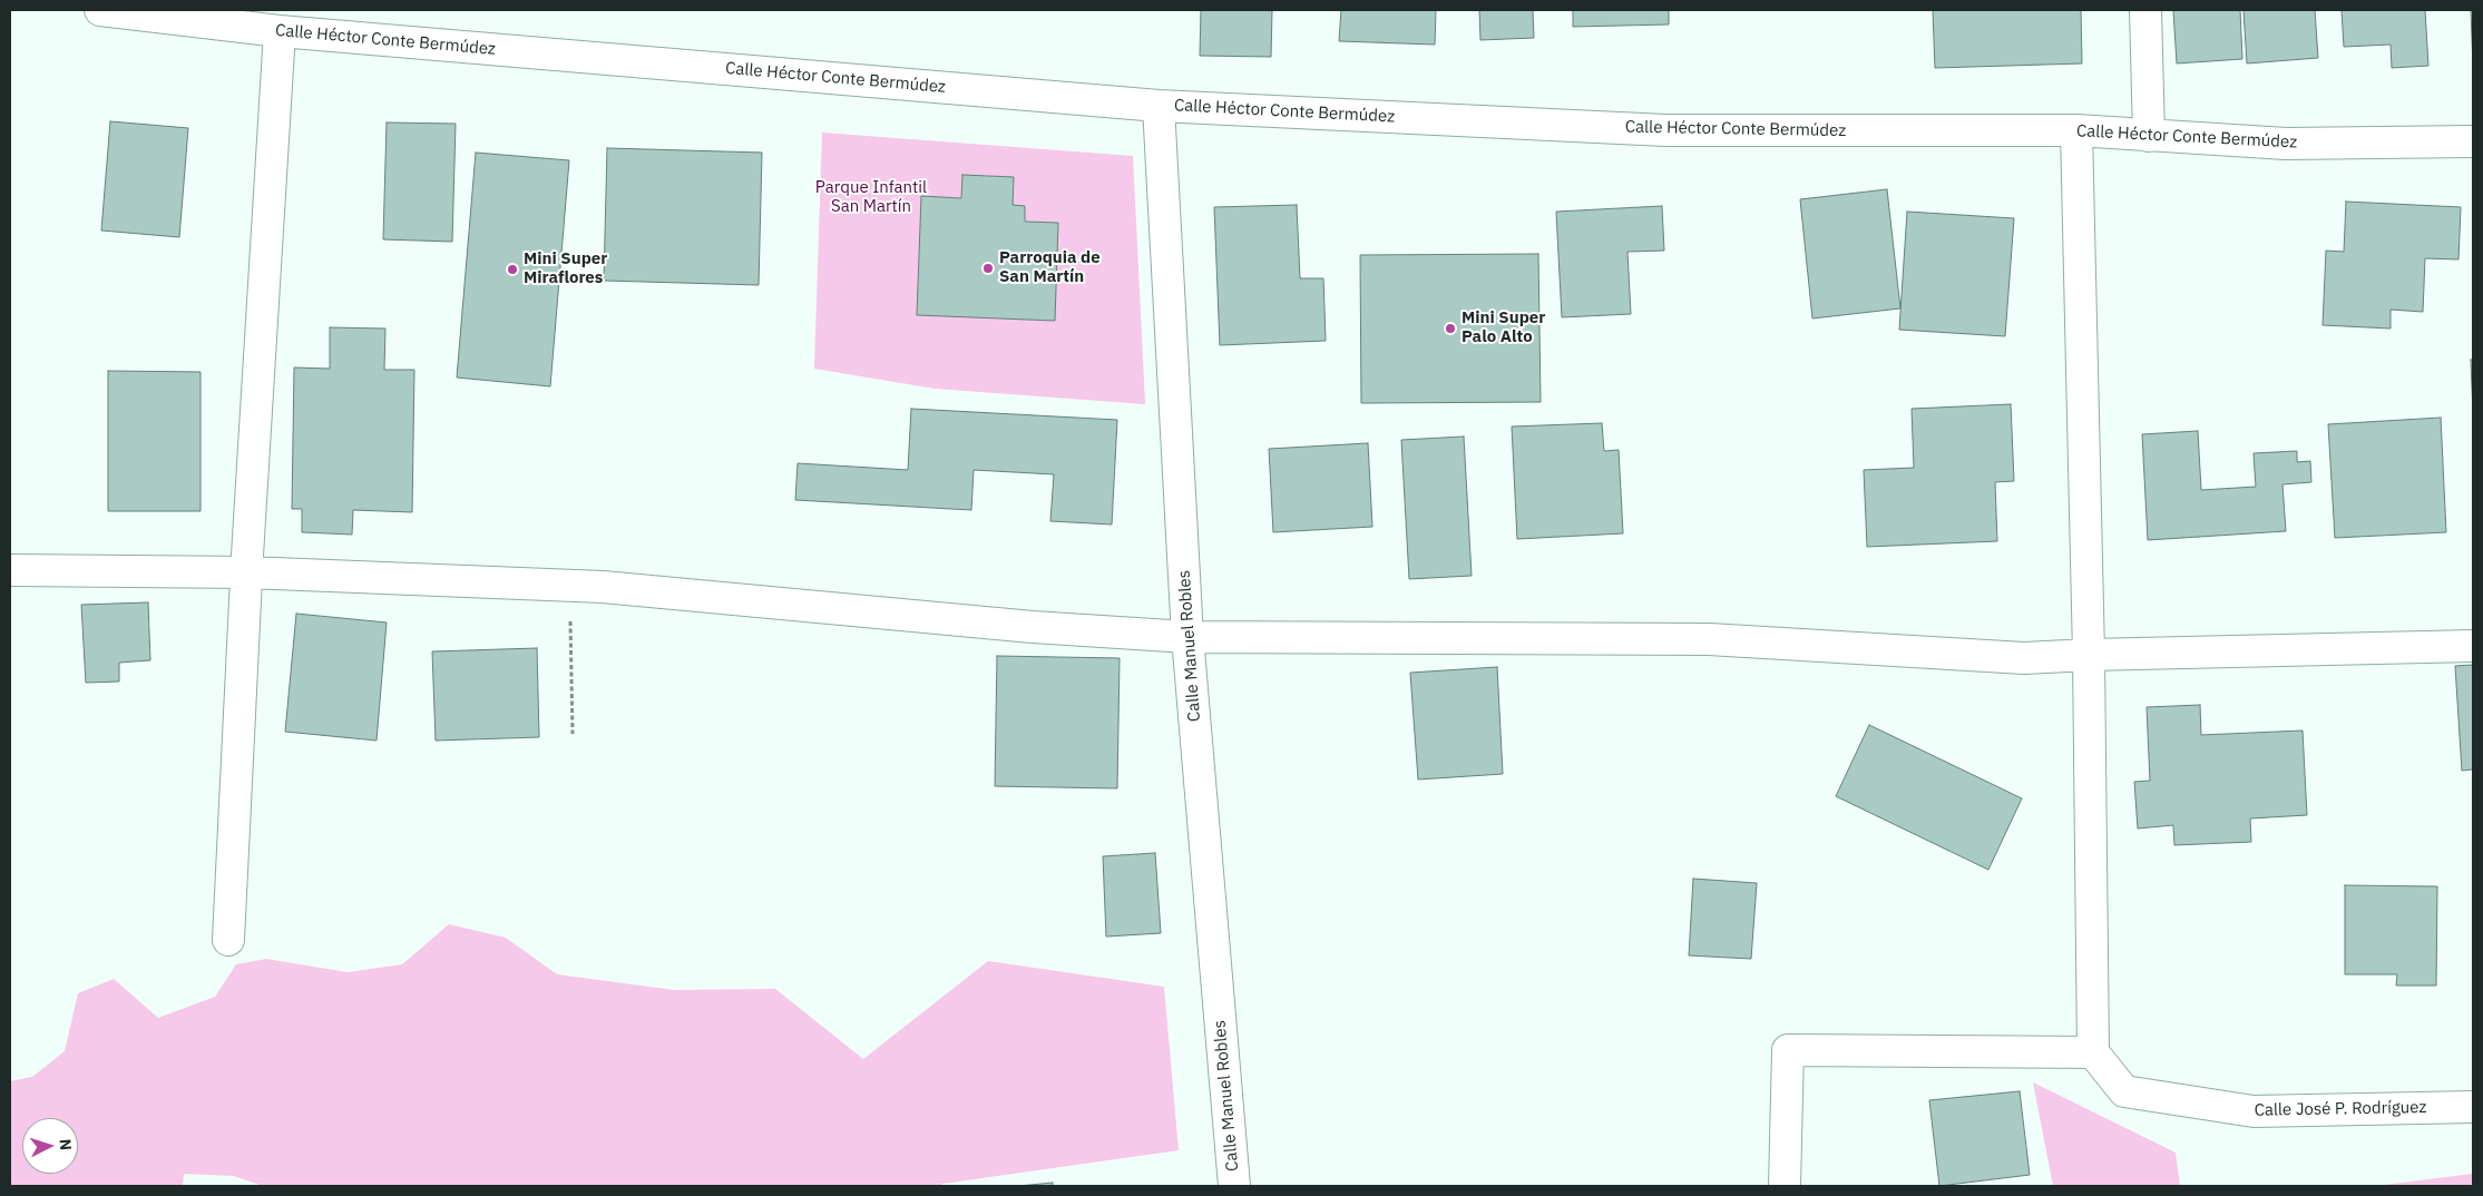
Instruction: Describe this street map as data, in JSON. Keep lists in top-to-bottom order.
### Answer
{
  "streets": {
    "street": ["Calle Héctor Conte Bermúdez", "Calle Manuel Robles", "Calle José P. Rodríguez"]
  },
  "crossings": [
    ["Calle Héctor Conte Bermúdez", "Calle Manuel Robles"]
  ],
  "parks": ["Parque Infantil San Martín"],
  "places": ["Parroquia de San Martín", "Mini Super Miraflores", "Mini Super Palo Alto"],
  "north": "right"
}
